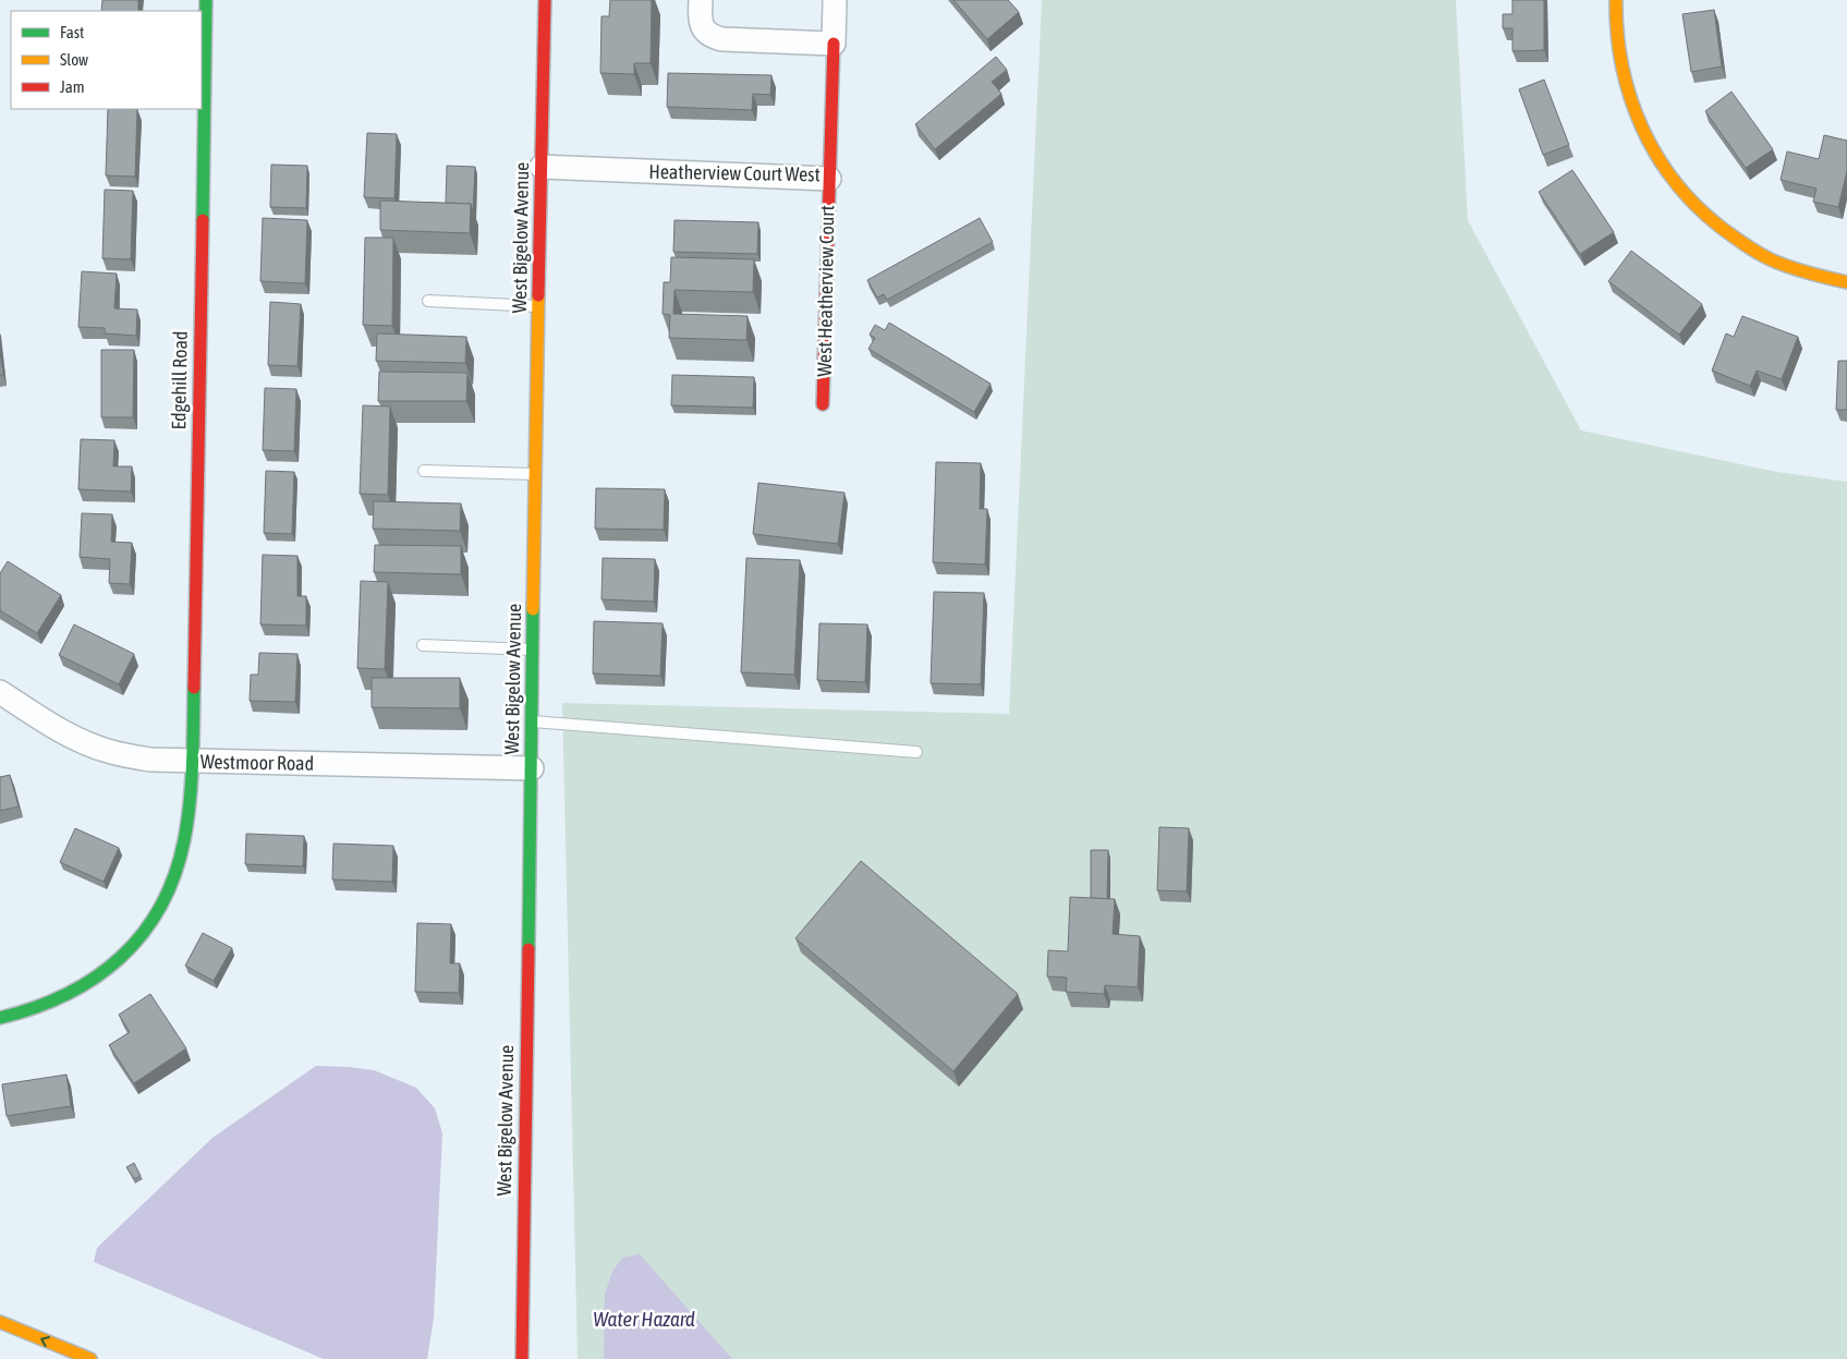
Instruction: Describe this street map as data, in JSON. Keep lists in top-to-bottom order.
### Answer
{
  "streets": {
    "main road": [
      "Heatherview Court West",
      "West Bigelow Avenue",
      "West Heatherview Court",
      "Edgehill Road"
    ],
    "street": ["Westmoor Road"]
  },
  "crossings": [
    ["Heatherview Court West", "West Bigelow Avenue"],
    ["Heatherview Court West", "West Heatherview Court"],
    ["West Bigelow Avenue", "Westmoor Road"],
    ["Edgehill Road", "Westmoor Road"]
  ],
  "water": ["Water Hazard"],
  "legend": ["Fast", "Slow", "Jam"]
}
